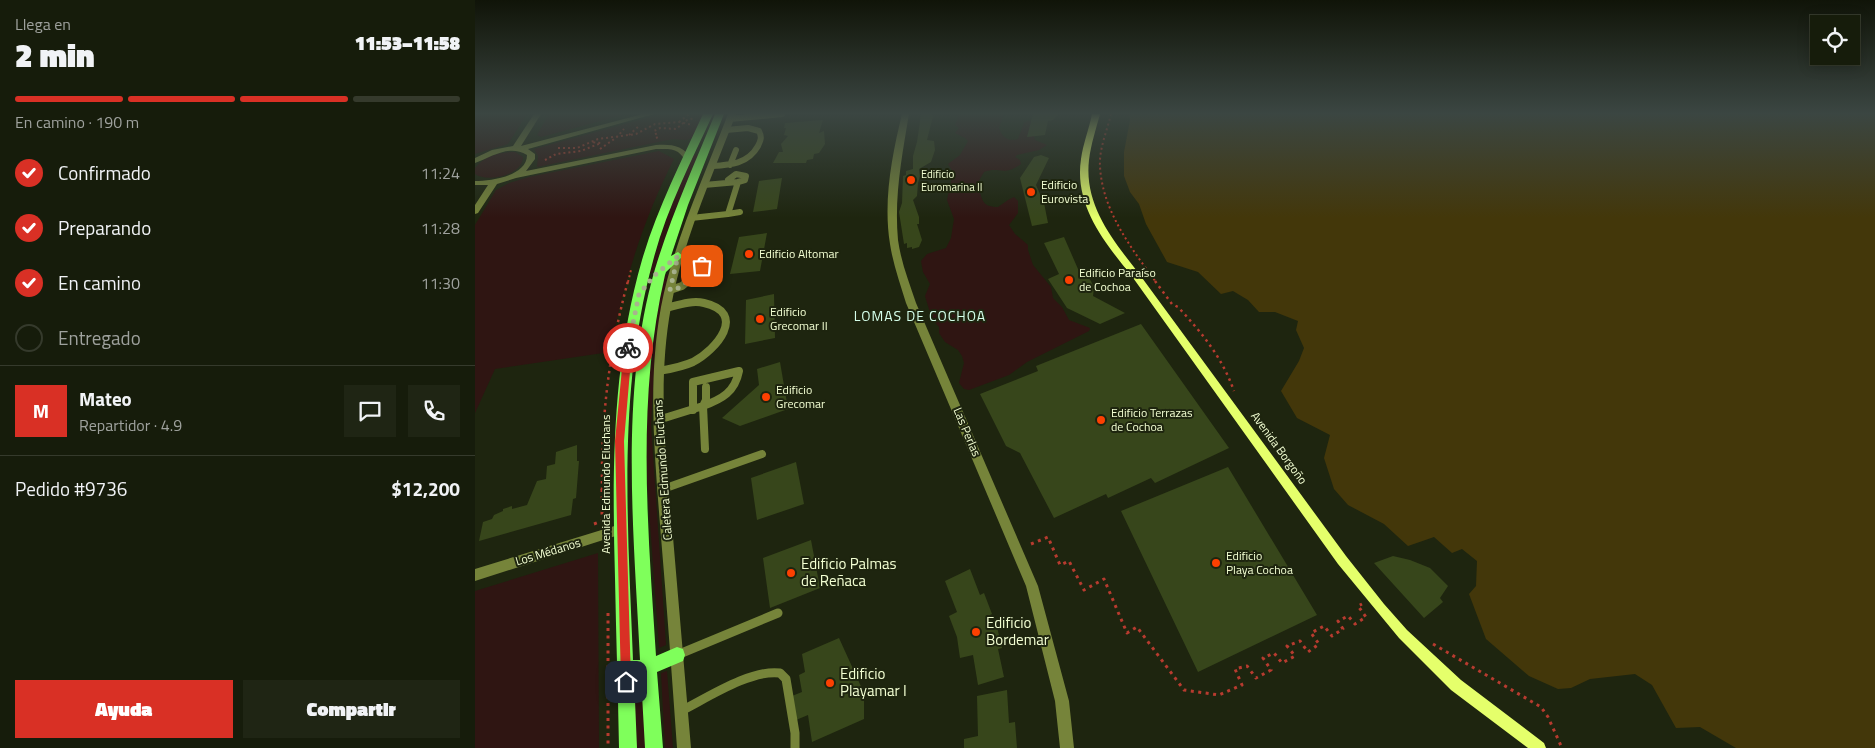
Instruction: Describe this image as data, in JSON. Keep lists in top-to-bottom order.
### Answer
{
  "streets": {
    "main road": ["Avenida Borgoño", "Avenida Edmundo Eluchans"],
    "street": ["Las Perlas", "Caletera Edmundo Eluchans", "Los Médanos"]
  },
  "crossings": [
    ["Avenida Edmundo Eluchans", "Los Médanos"]
  ],
  "districts": ["LOMAS DE COCHOA"],
  "places": [
    "Edificio Euromarina II",
    "Edificio Eurovista",
    "Edificio Altomar",
    "Edificio Paraíso de Cochoa",
    "Edificio Grecomar II",
    "Edificio Grecomar",
    "Edificio Terrazas de Cochoa",
    "Edificio Playa Cochoa",
    "Edificio Palmas de Reñaca",
    "Edificio Bordemar",
    "Edificio Playamar I"
  ],
  "page": {
    "heading": ["2 min", "Llega en", "11:53–11:58"],
    "panel": [
      "Mateo",
      "Repartidor · 4.9",
      "Pedido #9736",
      "$12,200"
    ],
    "bar": "En camino · 190 m",
    "list": [
      ["Confirmado", "11:24"],
      ["Preparando", "11:28"],
      ["En camino", "11:30"],
      "Entregado"
    ],
    "round": "M",
    "buttons": ["Ayuda", "Compartir"]
  }
}
